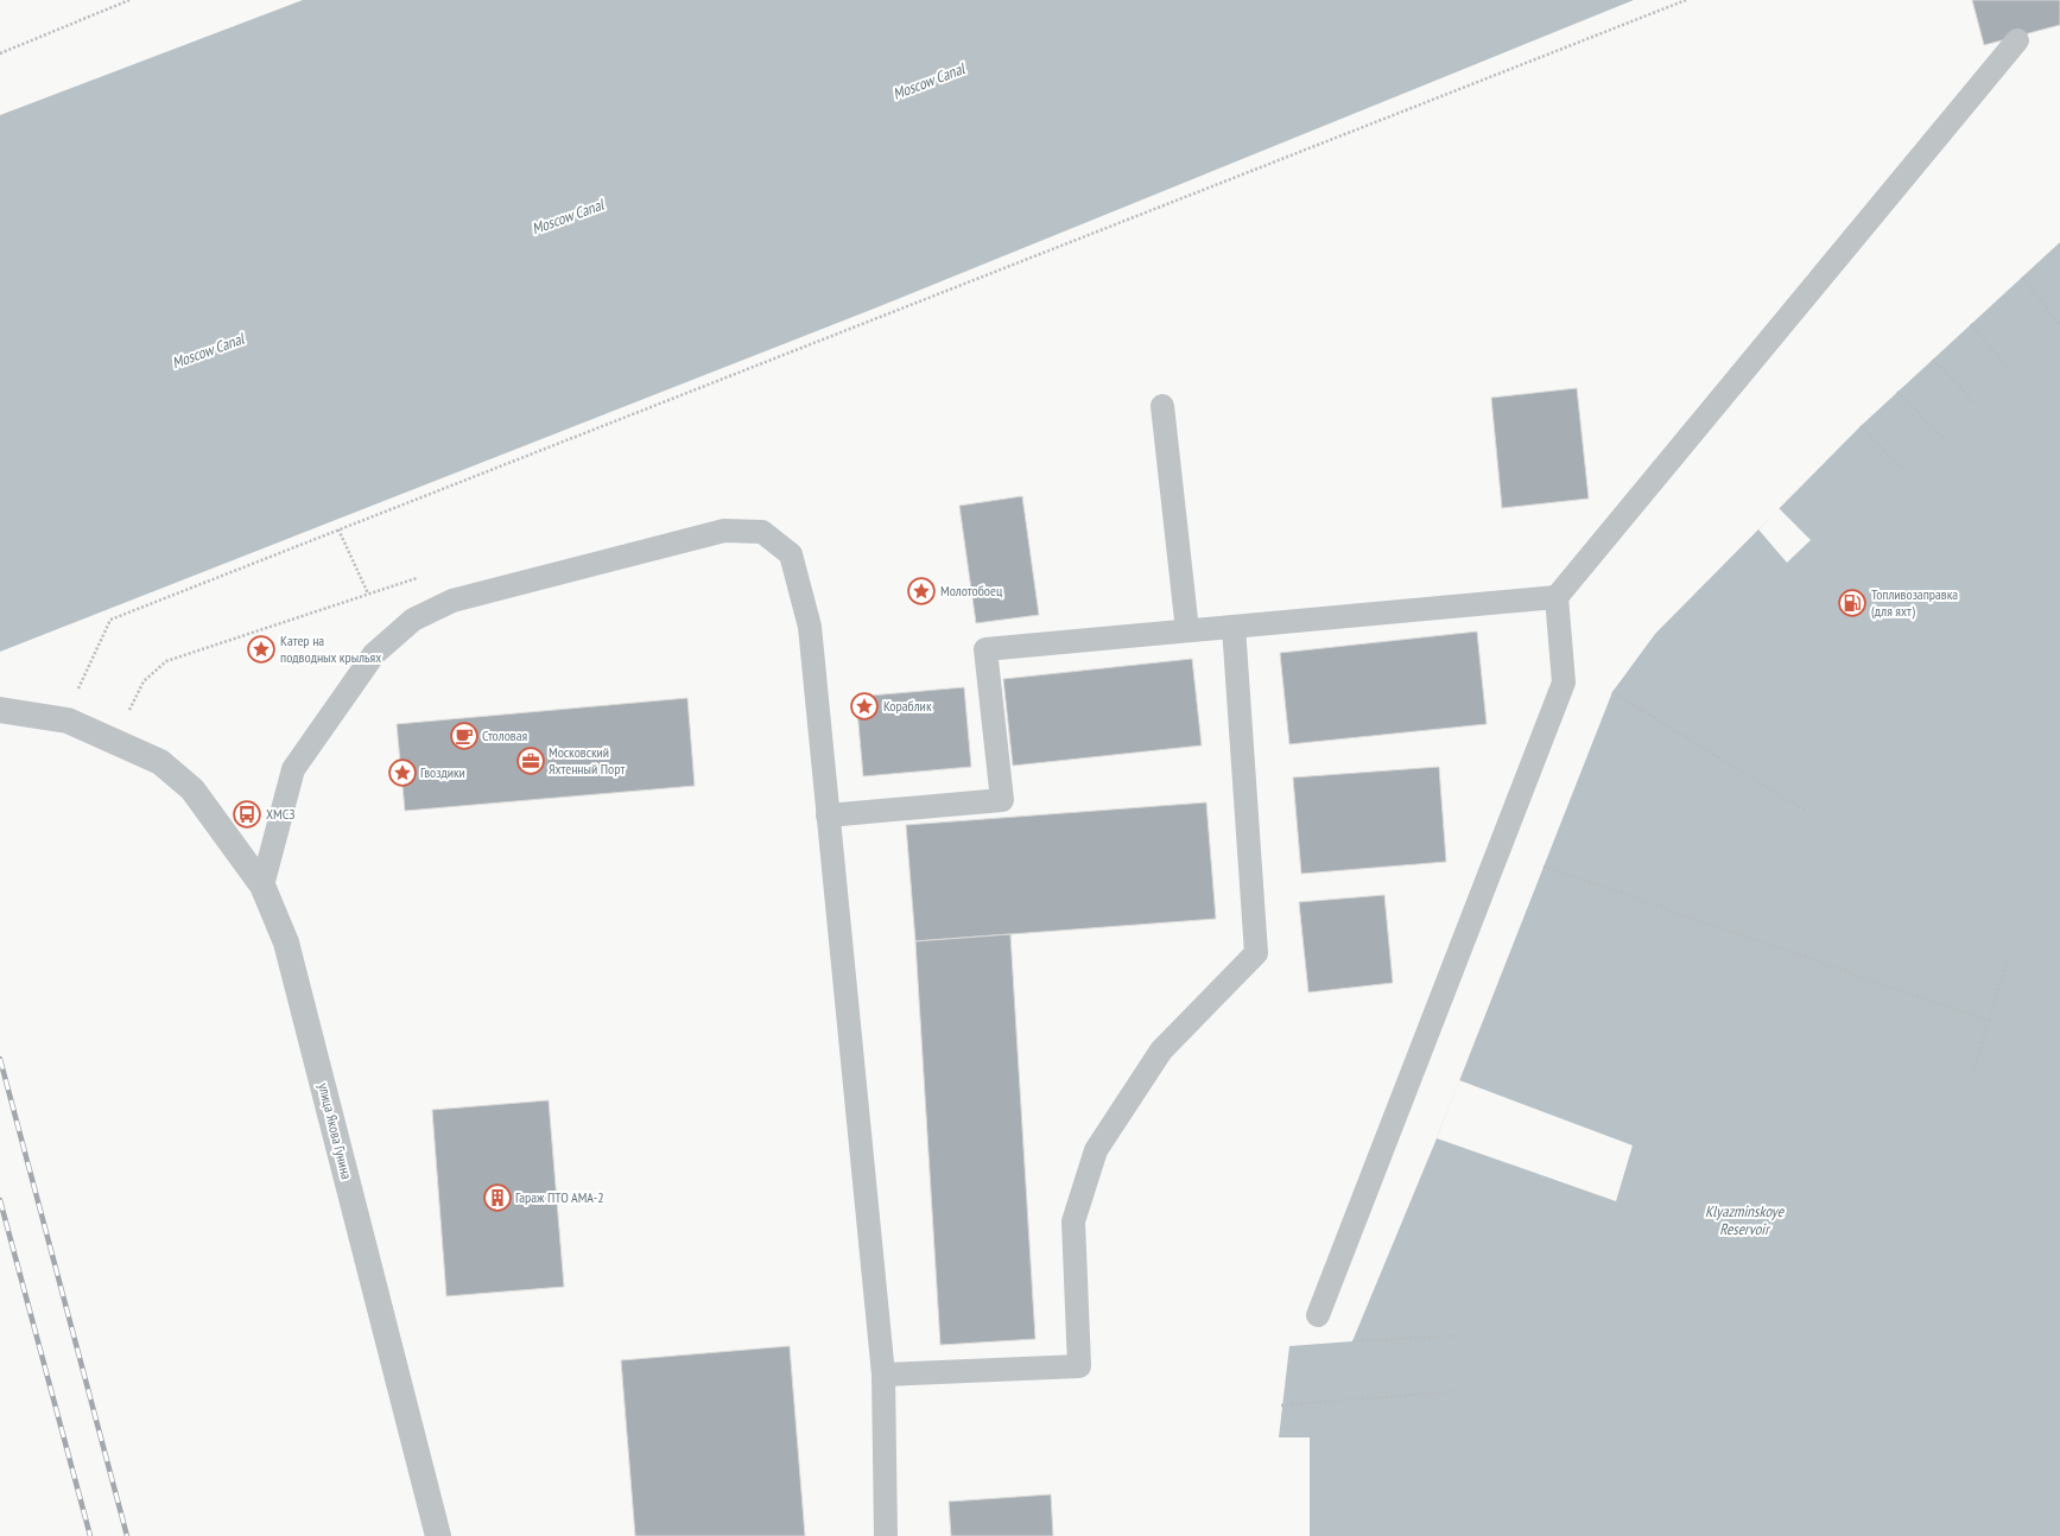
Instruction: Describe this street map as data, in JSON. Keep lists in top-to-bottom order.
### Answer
{
  "streets": {
    "street": ["улица Якова Гунина"]
  },
  "water": ["Moscow Canal", "Klyazminskoye Reservoir"],
  "places": {
    "place": [
      "Молотобоец",
      "Катер на подводных крыльях",
      "Кораблик",
      "Гвоздики"
    ],
    "fuel station": ["Топливозаправка (для яхт)"],
    "cafe": ["Столовая"],
    "office": ["Московский Яхтенный Порт"],
    "bus stop": ["ХМСЗ"],
    "building": ["Гараж ПТО АМА-2"]
  }
}
